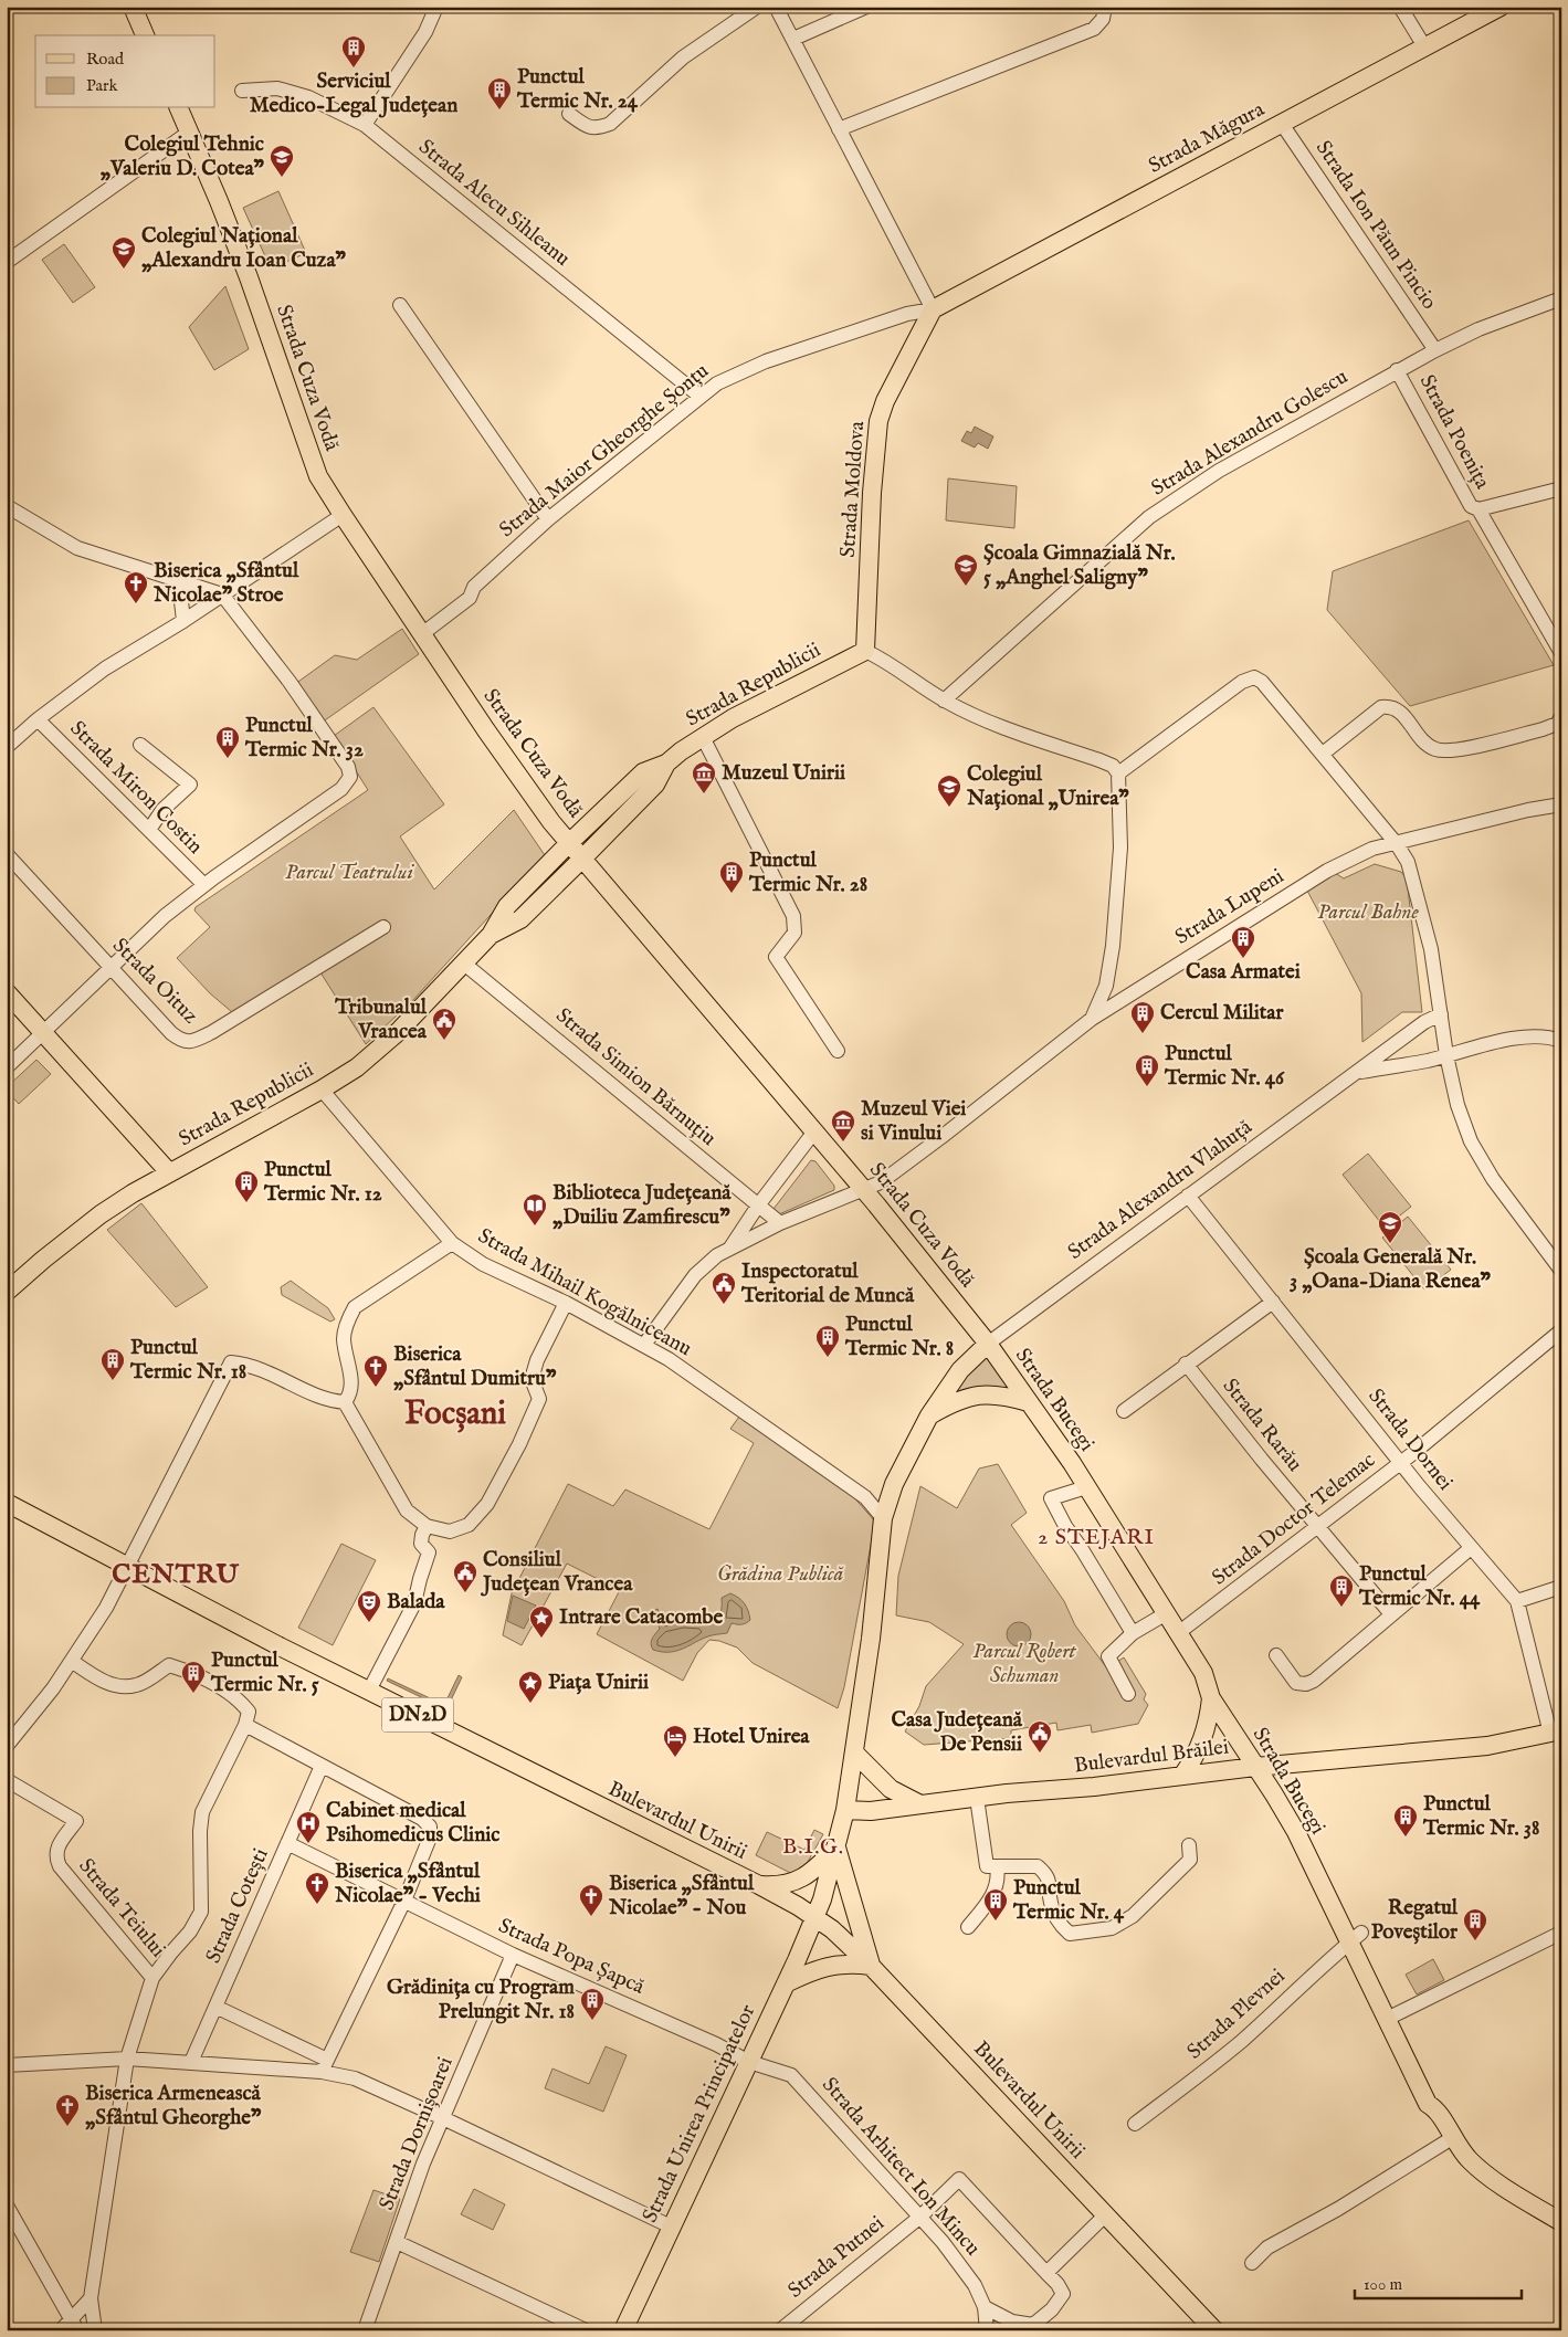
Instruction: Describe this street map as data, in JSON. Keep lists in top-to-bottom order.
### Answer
{
  "streets": {
    "main road": [
      "Strada Măgura",
      "Strada Cuza Vodă",
      "Strada Moldova",
      "Strada Republicii",
      "Strada Bucegi",
      "DN2D",
      "Bulevardul Brăilei",
      "Bulevardul Unirii",
      "Strada Unirea Principatelor"
    ],
    "street": [
      "Strada Alecu Sihleanu",
      "Strada Ion Păun Pincio",
      "Strada Poenița",
      "Strada Alexandru Golescu",
      "Strada Maior Gheorghe Șonțu",
      "Strada Miron Costin",
      "Strada Lupeni",
      "Strada Oituz",
      "Strada Simion Bărnuțiu",
      "Strada Alexandru Vlahuță",
      "Strada Mihail Kogălniceanu",
      "Strada Rarău",
      "Strada Dornei",
      "Strada Doctor Telemac",
      "Strada Cotești",
      "Strada Teiului",
      "Strada Popa Șapcă",
      "Strada Plevnei",
      "Strada Dornișoarei",
      "Strada Arhitect Ion Mincu",
      "Strada Putnei"
    ]
  },
  "crossings": [
    ["Strada Măgura", "Strada Ion Păun Pincio"],
    ["Strada Măgura", "Strada Maior Gheorghe Șonțu"],
    ["Strada Măgura", "Strada Moldova"],
    ["Strada Alecu Sihleanu", "Strada Maior Gheorghe Șonțu"],
    ["Strada Ion Păun Pincio", "Strada Alexandru Golescu"],
    ["Strada Cuza Vodă", "Strada Maior Gheorghe Șonțu"],
    ["Strada Cuza Vodă", "Strada Republicii"],
    ["Strada Cuza Vodă", "Strada Lupeni"],
    ["Strada Cuza Vodă", "Strada Alexandru Vlahuță"],
    ["Strada Cuza Vodă", "Strada Bucegi"],
    ["Strada Cuza Vodă", "Strada Unirea Principatelor"],
    ["Strada Poenița", "Strada Alexandru Golescu"],
    ["Strada Maior Gheorghe Șonțu", "Strada Moldova"],
    ["Strada Moldova", "Strada Republicii"],
    ["Strada Republicii", "Strada Simion Bărnuțiu"],
    ["Strada Republicii", "Strada Mihail Kogălniceanu"],
    ["Strada Lupeni", "Strada Simion Bărnuțiu"],
    ["Strada Alexandru Vlahuță", "Strada Bucegi"],
    ["Strada Alexandru Vlahuță", "Strada Dornei"],
    ["Strada Alexandru Vlahuță", "Strada Unirea Principatelor"],
    ["Strada Mihail Kogălniceanu", "Strada Unirea Principatelor"],
    ["Strada Bucegi", "Strada Doctor Telemac"],
    ["Strada Bucegi", "Bulevardul Brăilei"],
    ["Strada Bucegi", "Strada Plevnei"],
    ["Strada Bucegi", "Strada Unirea Principatelor"],
    ["Strada Rarău", "Strada Doctor Telemac"],
    ["Strada Dornei", "Strada Doctor Telemac"],
    ["Strada Dornei", "Bulevardul Brăilei"],
    ["Bulevardul Brăilei", "Strada Unirea Principatelor"],
    ["Bulevardul Unirii", "Strada Unirea Principatelor"],
    ["Strada Cotești", "Strada Popa Șapcă"],
    ["Strada Popa Șapcă", "Strada Unirea Principatelor"],
    ["Strada Popa Șapcă", "Strada Dornișoarei"],
    ["Strada Popa Șapcă", "Strada Arhitect Ion Mincu"],
    ["Strada Unirea Principatelor", "Strada Arhitect Ion Mincu"],
    ["Strada Arhitect Ion Mincu", "Strada Putnei"]
  ],
  "districts": [
    "Focșani",
    "2 STEJARI",
    "CENTRU",
    "B.I.G."
  ],
  "parks": [
    "Parcul Teatrului",
    "Parcul Bahne",
    "Grădina Publică",
    "Parcul Robert Schuman"
  ],
  "places": {
    "building": [
      "Serviciul Medico-Legal Județean",
      "Punctul Termic Nr. 24",
      "Punctul Termic Nr. 32",
      "Punctul Termic Nr. 28",
      "Casa Armatei",
      "Cercul Militar",
      "Punctul Termic Nr. 46",
      "Punctul Termic Nr. 12",
      "Punctul Termic Nr. 8",
      "Punctul Termic Nr. 18",
      "Punctul Termic Nr. 44",
      "Punctul Termic Nr. 5",
      "Punctul Termic Nr. 38",
      "Punctul Termic Nr. 4",
      "Regatul Poveștilor",
      "Grădinița cu Program Prelungit Nr. 18"
    ],
    "school or university": [
      "Colegiul Tehnic „Valeriu D. Cotea\"",
      "Colegiul Național „Alexandru Ioan Cuza\"",
      "Școala Gimnazială Nr. 5 „Anghel Saligny\"",
      "Colegiul Național „Unirea\"",
      "Școala Generală Nr. 3 „Oana-Diana Renea\""
    ],
    "church": [
      "Biserica „Sfântul Nicolae\" Stroe",
      "Biserica „Sfântul Dumitru\"",
      "Biserica „Sfântul Nicolae” - Vechi",
      "Biserica „Sfântul Nicolae” - Nou",
      "Biserica Armenească „Sfântul Gheorghe”"
    ],
    "museum": ["Muzeul Unirii", "Muzeul Viei si Vinului"],
    "public building": [
      "Tribunalul Vrancea",
      "Inspectoratul Teritorial de Muncă",
      "Consiliul Județean Vrancea",
      "Casa Județeană De Pensii"
    ],
    "library": ["Biblioteca Județeană „Duiliu Zamfirescu\""],
    "theatre": ["Balada"],
    "place": ["Intrare Catacombe", "Piața Unirii"],
    "hotel": ["Hotel Unirea"],
    "hospital": ["Cabinet medical Psihomedicus Clinic"]
  },
  "legend": ["Road", "Park"],
  "scale_bar": "100 m"
}
